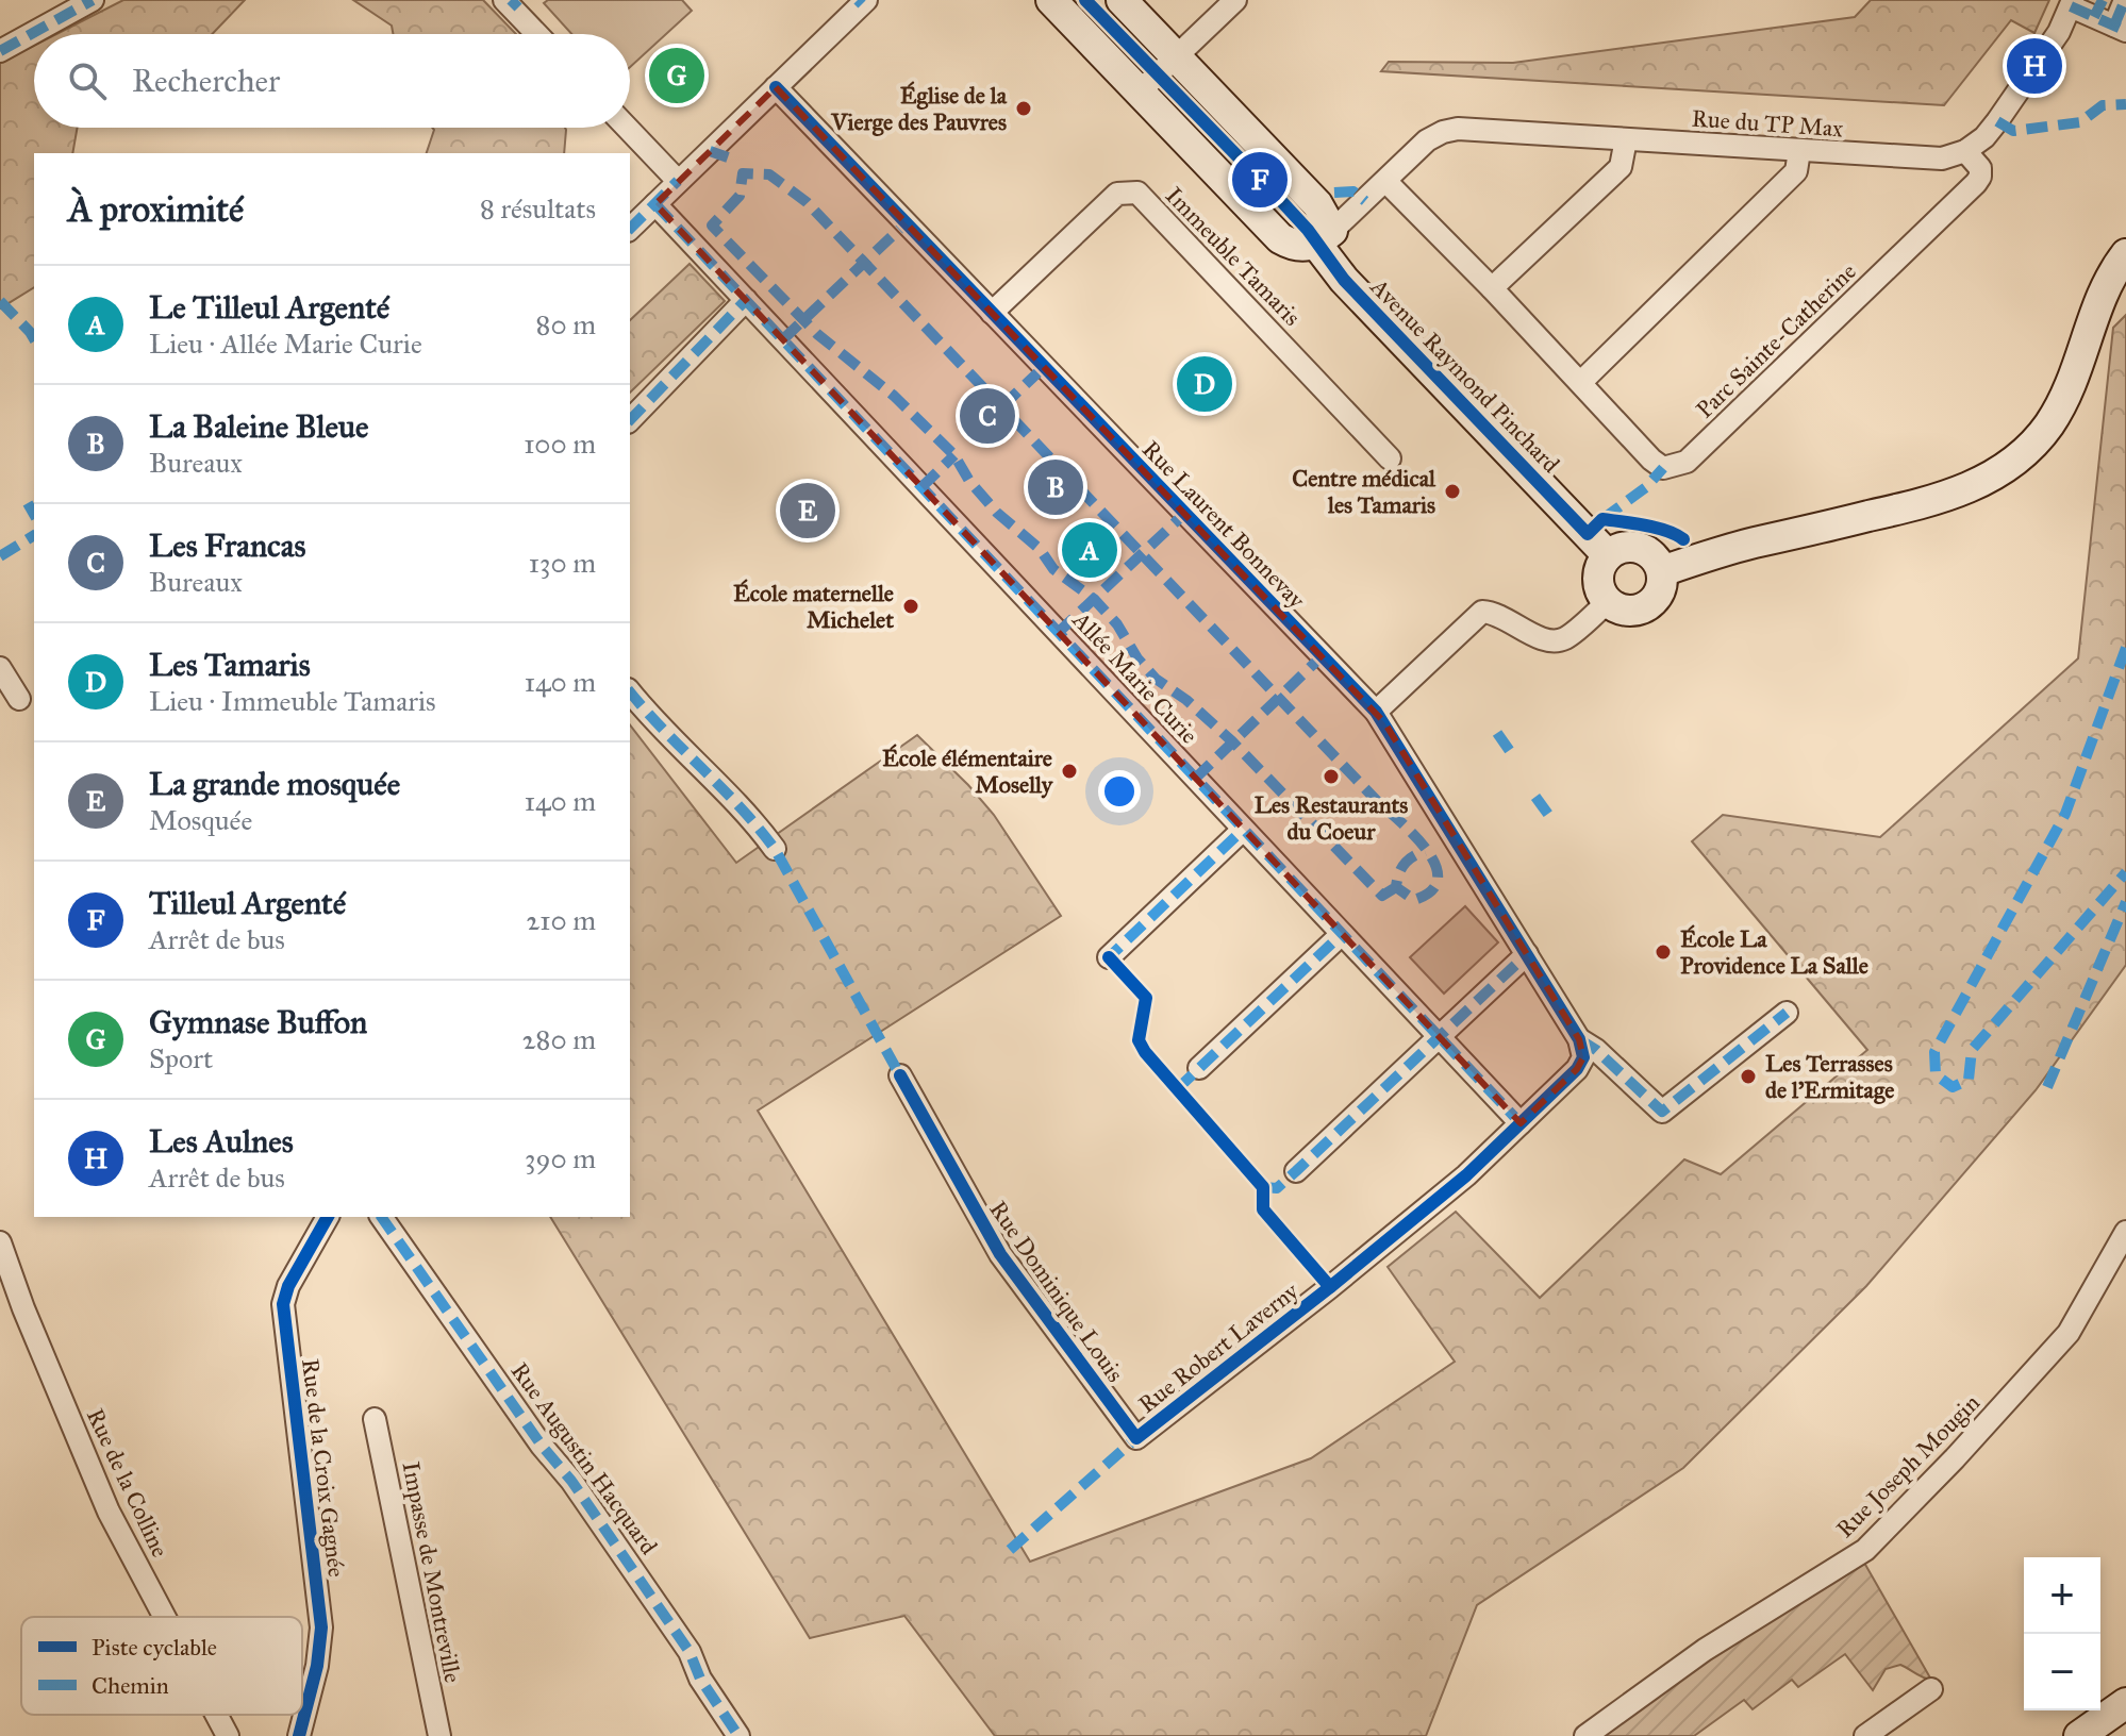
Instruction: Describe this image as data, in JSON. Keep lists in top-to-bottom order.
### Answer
{
  "streets": {
    "street": [
      "Rue du TP Max",
      "Immeuble Tamaris",
      "Parc Sainte-Catherine",
      "Avenue Raymond Pinchard",
      "Rue Laurent Bonnevay",
      "Allée Marie Curie",
      "Rue Dominique Louis",
      "Rue Robert Laverny",
      "Rue Augustin Hacquard",
      "Rue Joseph Mougin",
      "Rue de la Croix Gagnée",
      "Rue de la Colline",
      "Impasse de Montreville"
    ]
  },
  "crossings": [
    ["Rue du TP Max", "Parc Sainte-Catherine"],
    ["Immeuble Tamaris", "Rue Laurent Bonnevay"],
    ["Rue Laurent Bonnevay", "Rue Robert Laverny"],
    ["Allée Marie Curie", "Rue Robert Laverny"],
    ["Rue Dominique Louis", "Rue Robert Laverny"]
  ],
  "places": [
    "Église de la Vierge des Pauvres",
    "Centre médical les Tamaris",
    "École maternelle Michelet",
    "École élémentaire Moselly",
    "Les Restaurants du Coeur",
    "École La Providence La Salle",
    "Les Terrasses de l'Ermitage"
  ],
  "legend": ["Piste cyclable", "Chemin"],
  "page": {
    "pins": [
      "H",
      "G",
      "F",
      "D",
      "C",
      "B",
      "E",
      "A"
    ],
    "search": "Rechercher",
    "heading": ["À proximité", "8 résultats"],
    "list": [
      {
        "mark": "A",
        "name": "Le Tilleul Argenté",
        "note": "Lieu · Allée Marie Curie",
        "value": "80 m"
      },
      {
        "mark": "B",
        "name": "La Baleine Bleue",
        "note": "Bureaux",
        "value": "100 m"
      },
      {
        "mark": "C",
        "name": "Les Francas",
        "note": "Bureaux",
        "value": "130 m"
      },
      {
        "mark": "D",
        "name": "Les Tamaris",
        "note": "Lieu · Immeuble Tamaris",
        "value": "140 m"
      },
      {
        "mark": "E",
        "name": "La grande mosquée",
        "note": "Mosquée",
        "value": "140 m"
      },
      {
        "mark": "F",
        "name": "Tilleul Argenté",
        "note": "Arrêt de bus",
        "value": "210 m"
      },
      {
        "mark": "G",
        "name": "Gymnase Buffon",
        "note": "Sport",
        "value": "280 m"
      },
      {
        "mark": "H",
        "name": "Les Aulnes",
        "note": "Arrêt de bus",
        "value": "390 m"
      }
    ],
    "map_buttons": ["+", "−"]
  }
}
